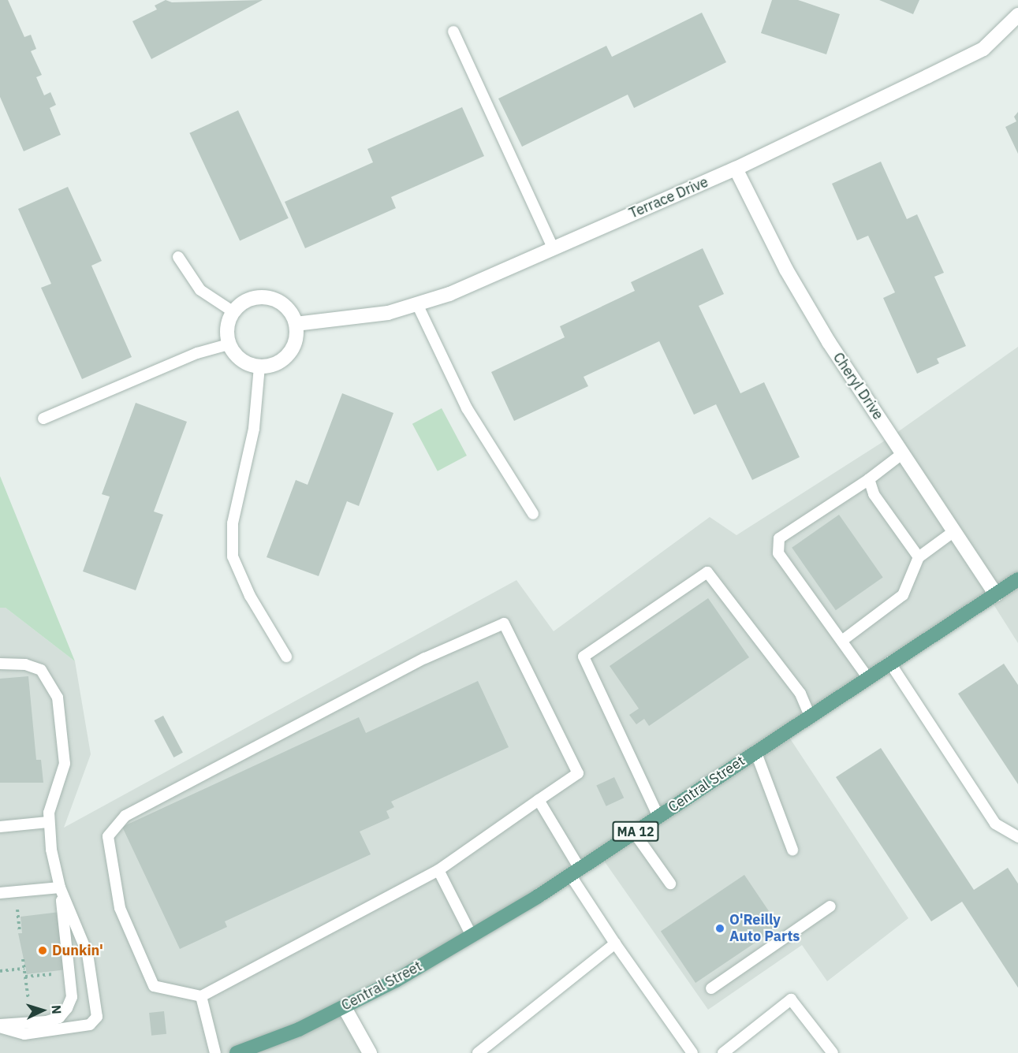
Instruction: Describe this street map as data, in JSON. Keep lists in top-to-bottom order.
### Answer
{
  "streets": {
    "main road": ["Central Street", "MA 12"],
    "street": ["Terrace Drive", "Cheryl Drive"]
  },
  "crossings": [
    ["Terrace Drive", "Cheryl Drive"],
    ["Cheryl Drive", "Central Street"]
  ],
  "places": ["O'Reilly Auto Parts", "Dunkin'"],
  "north": "right"
}
